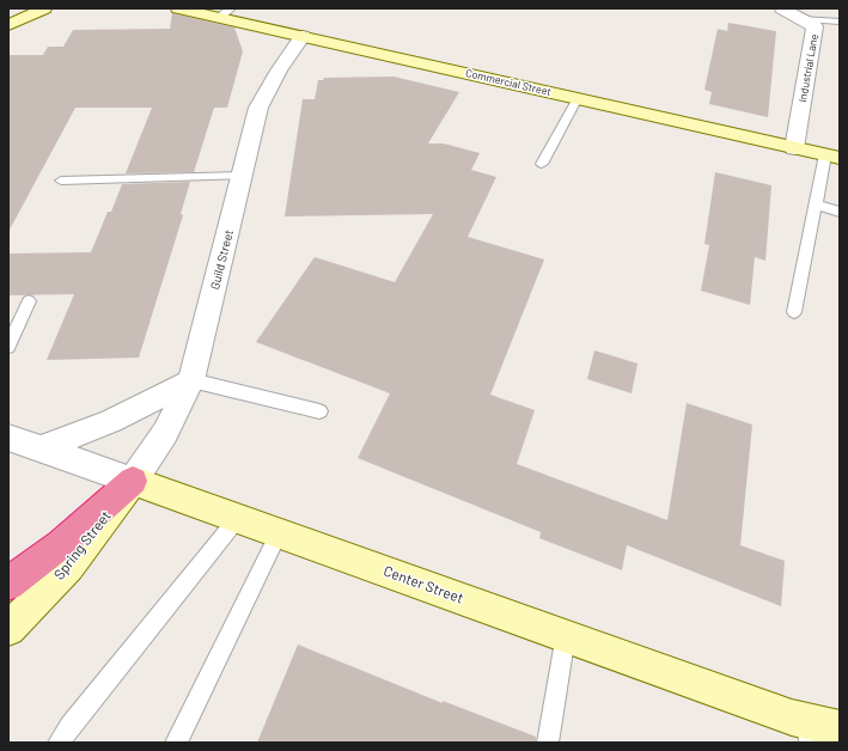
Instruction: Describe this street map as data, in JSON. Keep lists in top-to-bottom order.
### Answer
{
  "streets": {
    "main road": ["Commercial Street", "Spring Street", "Center Street"],
    "street": ["Industrial Lane", "Guild Street"]
  },
  "crossings": [
    ["Industrial Lane", "Commercial Street"],
    ["Commercial Street", "Guild Street"],
    ["Guild Street", "Spring Street"],
    ["Guild Street", "Center Street"],
    ["Spring Street", "Center Street"]
  ]
}
